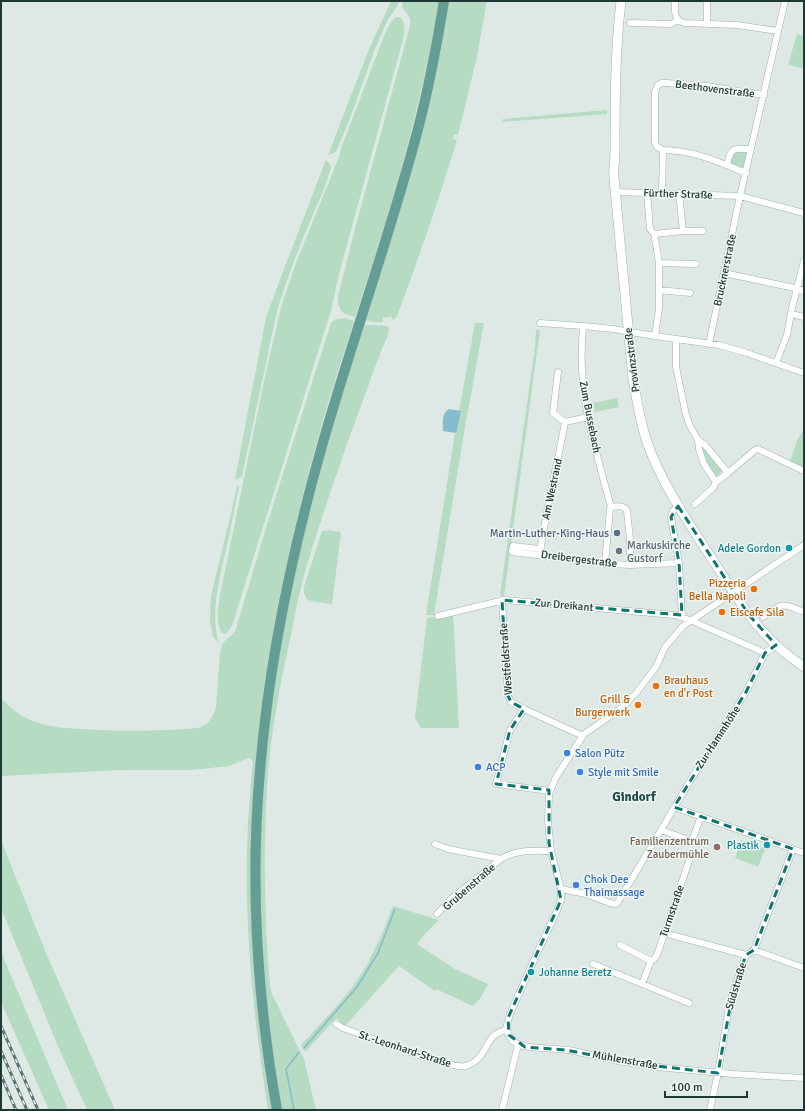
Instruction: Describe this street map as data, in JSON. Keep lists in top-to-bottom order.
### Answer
{
  "streets": {
    "street": [
      "Beethovenstraße",
      "Fürther Straße",
      "Brucknerstraße",
      "Provinzstraße",
      "Zum Bussebach",
      "Am Westrand",
      "Dreibergestraße",
      "Zur Dreikant",
      "Westfeldstraße",
      "Zur Hammhöhe",
      "Grubenstraße",
      "Turmstraße",
      "Südstraße",
      "St.-Leonhard-Straße",
      "Mühlenstraße"
    ]
  },
  "crossings": [
    ["Fürther Straße", "Brucknerstraße"],
    ["Fürther Straße", "Provinzstraße"],
    ["Provinzstraße", "Zur Hammhöhe"],
    ["Am Westrand", "Dreibergestraße"],
    ["Zur Dreikant", "Westfeldstraße"],
    ["Zur Dreikant", "Zur Hammhöhe"],
    ["Südstraße", "Mühlenstraße"]
  ],
  "districts": ["Gindorf"],
  "places": [
    "Martin-Luther-King-Haus",
    "Adele Gordon",
    "Markuskirche Gustorf",
    "Pizzeria Bella Napoli",
    "Eiscafe Sila",
    "Brauhaus en d'r Post",
    "Grill & Burgerwerk",
    "Salon Pütz",
    "ACP",
    "Style mit Smile",
    "Plastik",
    "Familienzentrum Zaubermühle",
    "Chok Dee Thaimassage",
    "Johanne Beretz"
  ],
  "scale_bar": "100 m"
}
